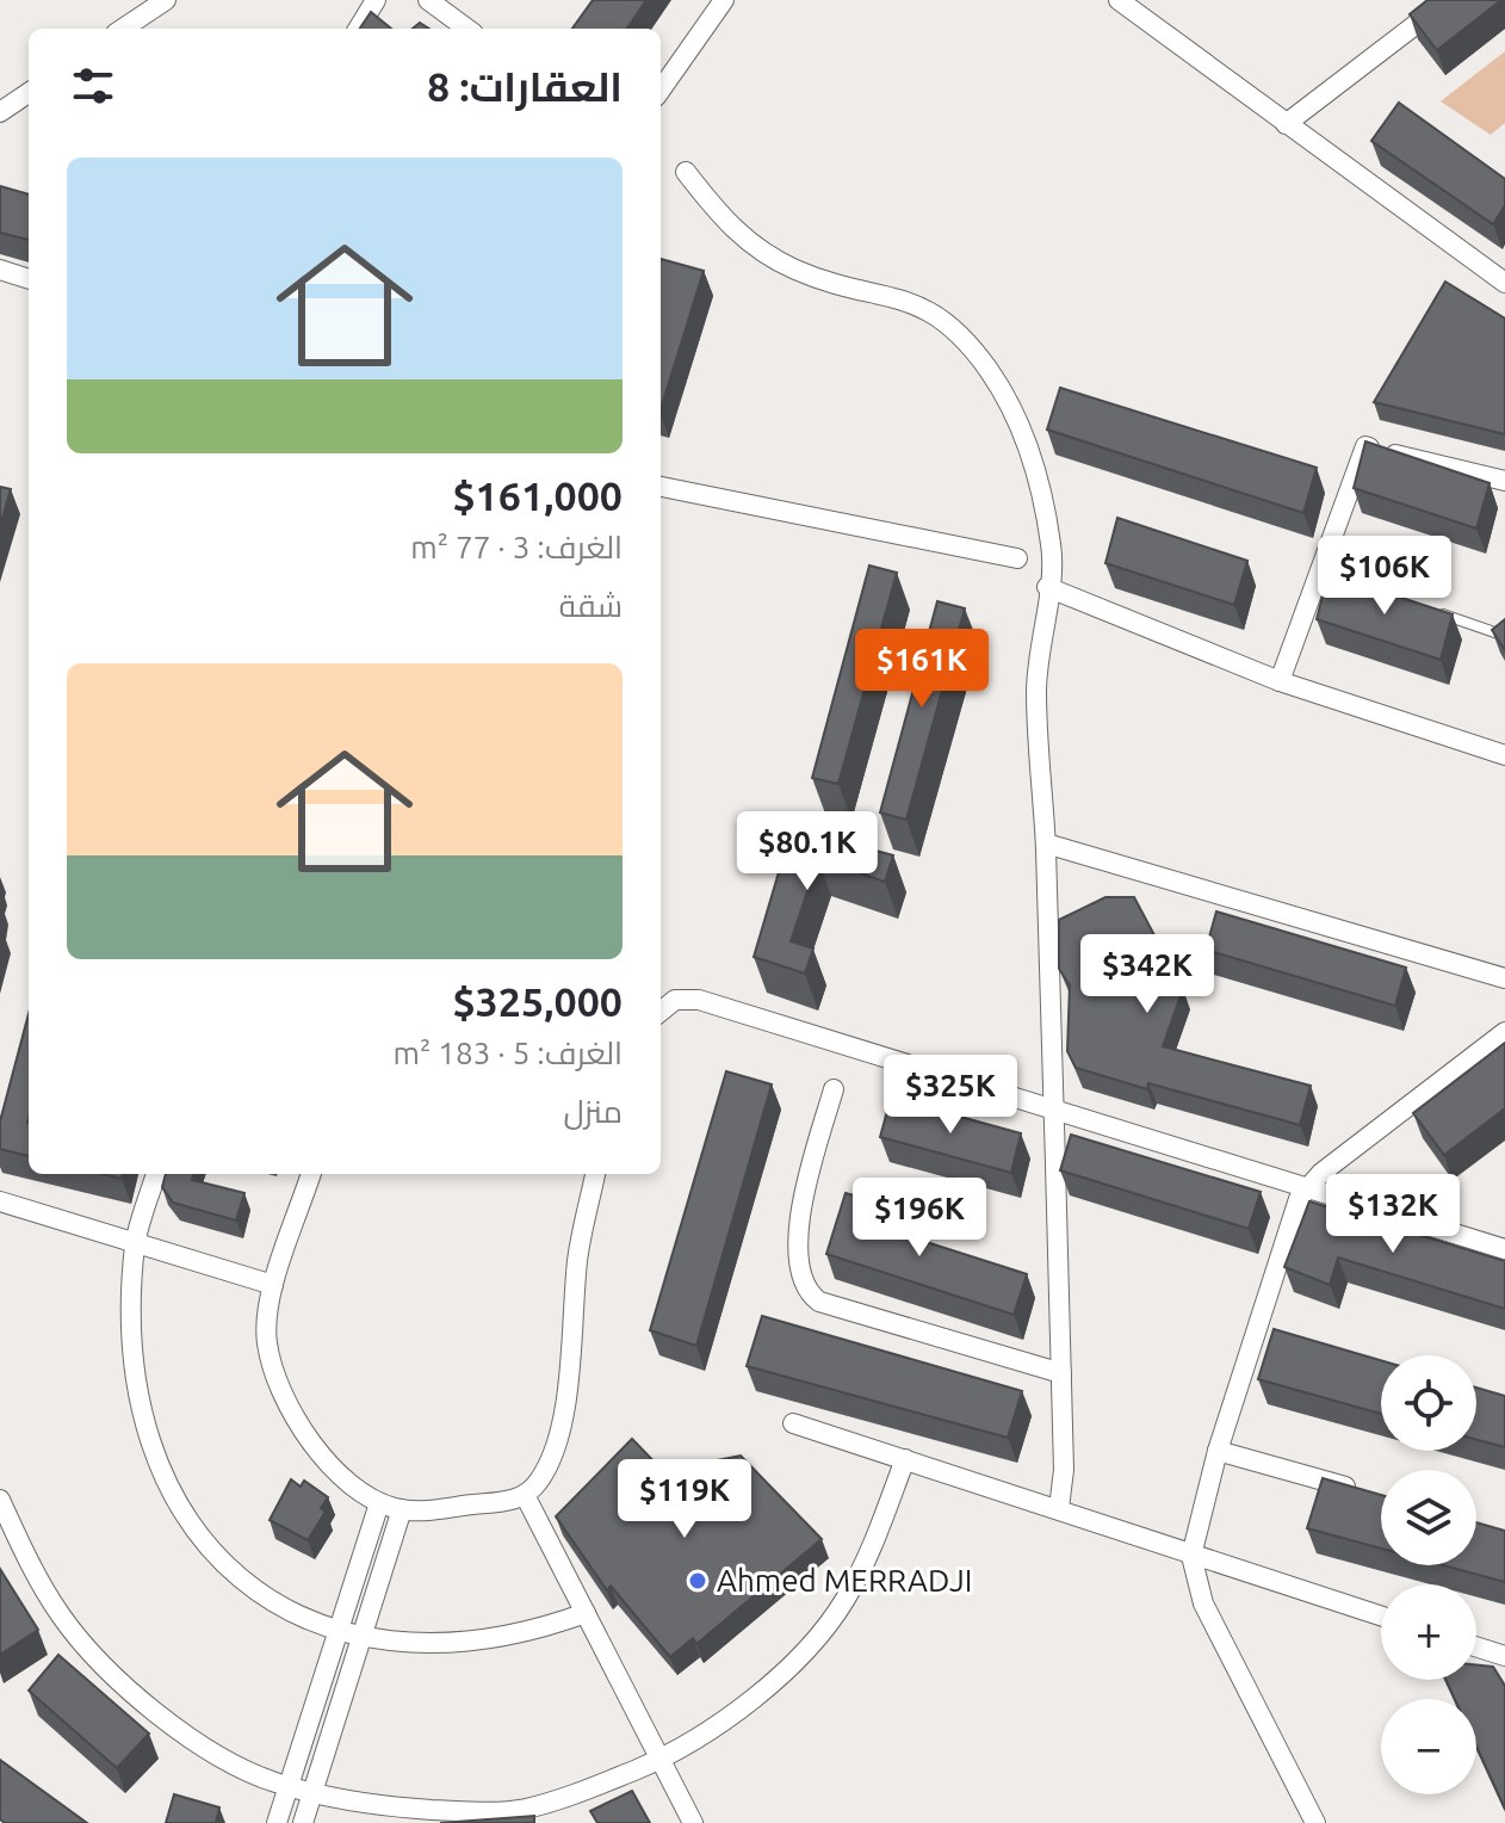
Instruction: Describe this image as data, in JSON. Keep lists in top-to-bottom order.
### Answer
{
  "places": ["Ahmed MERRADJI"],
  "page": {
    "heading": "العقارات: 8",
    "list": [
      {
        "name": "$161,000",
        "note": "الغرف: 3 · 77 m² · شقة"
      },
      {
        "name": "$325,000",
        "note": "الغرف: 5 · 183 m² · منزل"
      }
    ],
    "price": [
      "$106K",
      "$161K",
      "$80.1K",
      "$342K",
      "$325K",
      "$132K",
      "$196K",
      "$119K"
    ],
    "map_buttons": ["+", "−"]
  }
}
